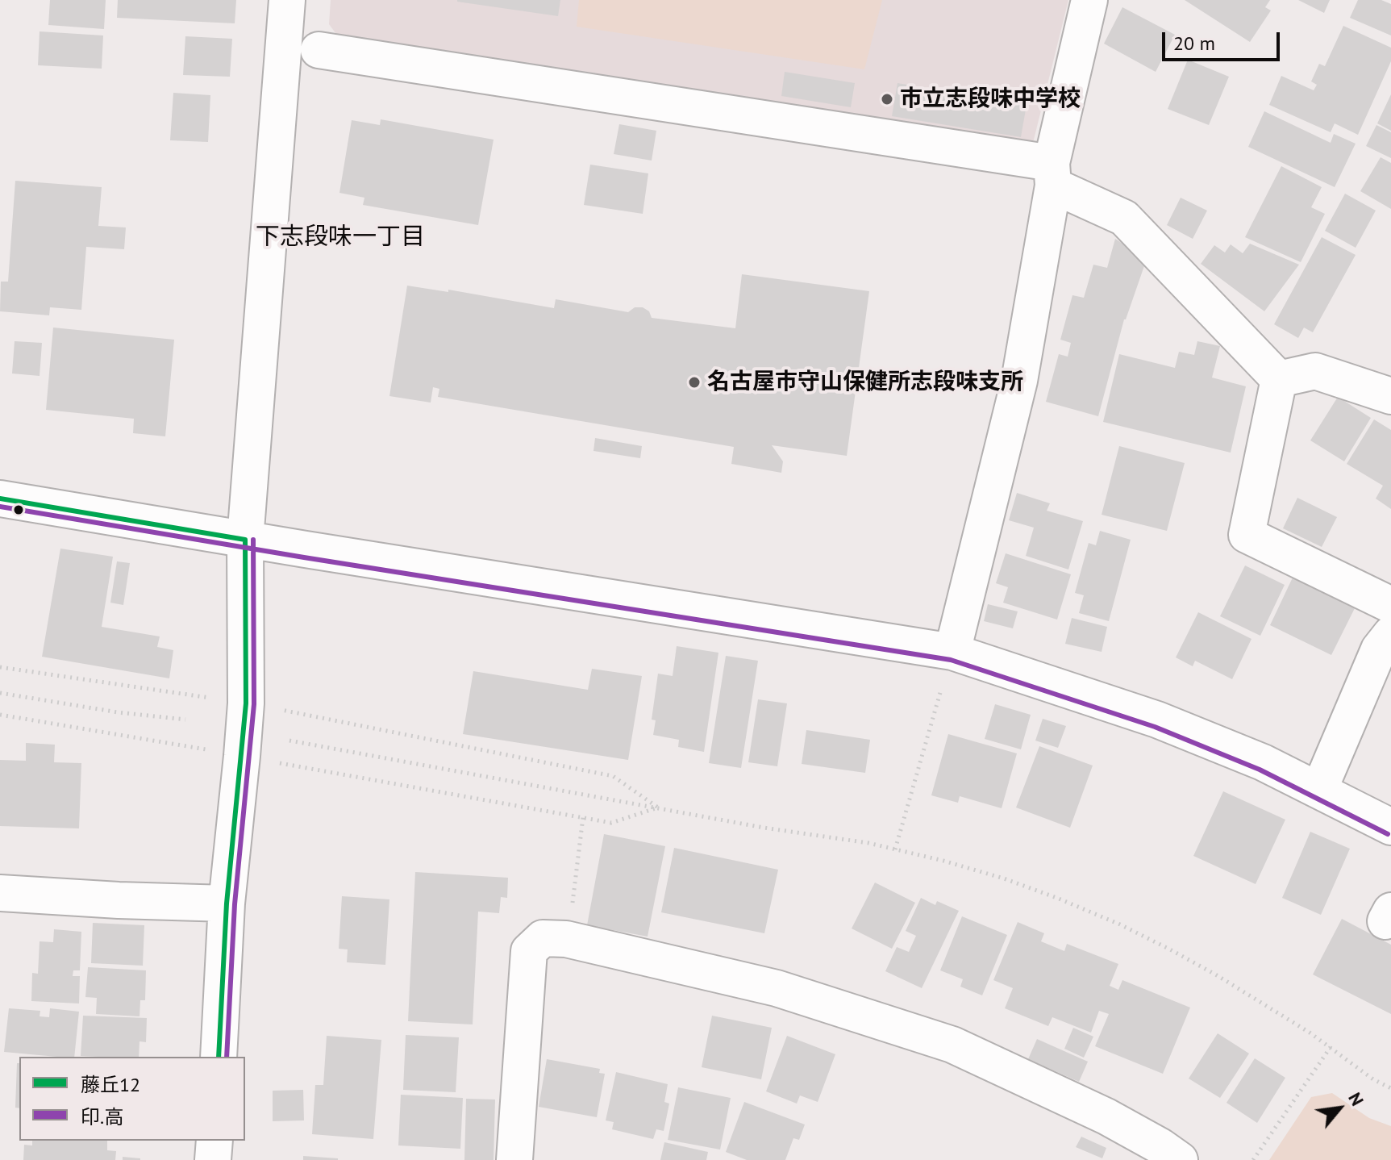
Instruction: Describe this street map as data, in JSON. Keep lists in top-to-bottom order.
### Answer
{
  "districts": ["下志段味一丁目"],
  "places": ["市立志段味中学校", "名古屋市守山保健所志段味支所"],
  "lines": ["transit line 藤丘12", "transit line 印.高"],
  "legend": ["藤丘12", "印.高"],
  "scale_bar": "20 m",
  "north": "top right"
}
